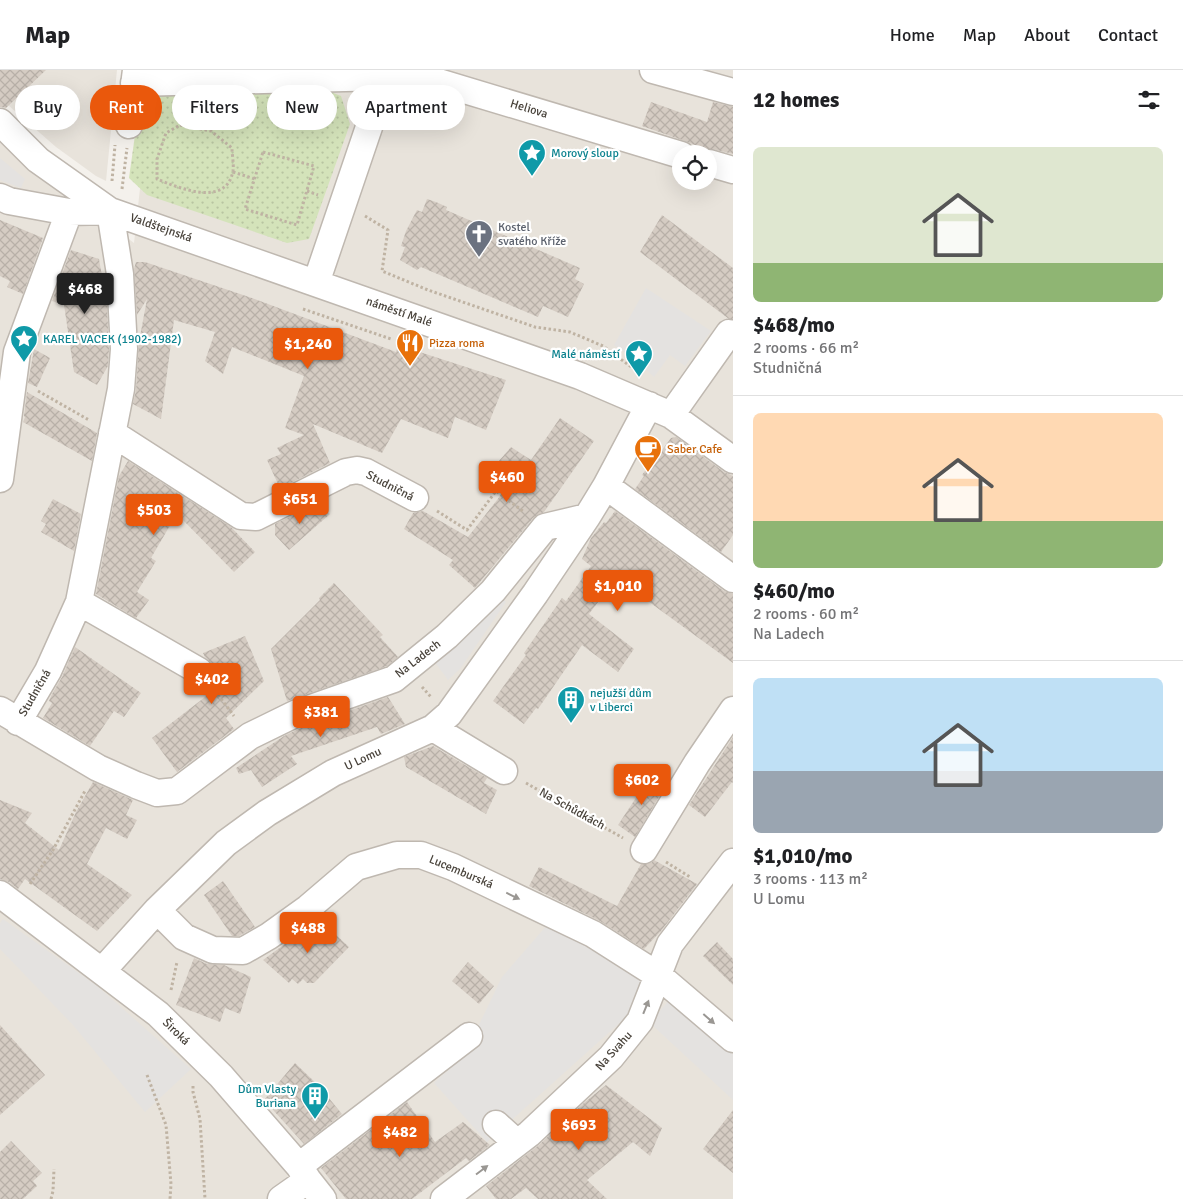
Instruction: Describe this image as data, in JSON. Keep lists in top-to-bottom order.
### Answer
{
  "streets": {
    "street": [
      "Heliova",
      "Valdštejnská",
      "náměstí Malé",
      "Studničná",
      "Na Ladech",
      "U Lomu",
      "Lucemburská",
      "Široká",
      "Na Svahu"
    ],
    "path": ["Na Schůdkách"]
  },
  "crossings": [
    ["Valdštejnská", "náměstí Malé"],
    ["Valdštejnská", "Studničná"],
    ["Studničná", "Na Ladech"],
    ["U Lomu", "Lucemburská"],
    ["U Lomu", "Široká"],
    ["Na Schůdkách", "Na Svahu"],
    ["Lucemburská", "Na Svahu"]
  ],
  "one_way": ["Lucemburská"],
  "places": {
    "place": ["Morový sloup", "KAREL VACEK (1902-1982)", "Malé náměstí"],
    "church": ["Kostel svatého Kříže"],
    "restaurant": ["Pizza roma"],
    "cafe": ["Saber Cafe"],
    "building": ["nejužší dům v Liberci", "Dům Vlasty Buriana"]
  },
  "page": {
    "header": "Map",
    "nav": [
      "Home",
      "Map",
      "About",
      "Contact"
    ],
    "heading": "12 homes",
    "chip": [
      "Buy",
      "Rent",
      "Filters",
      "New",
      "Apartment"
    ],
    "list": [
      {
        "name": "$468/mo",
        "note": "2 rooms · 66 m² · Studničná"
      },
      {
        "name": "$460/mo",
        "note": "2 rooms · 60 m² · Na Ladech"
      },
      {
        "name": "$1,010/mo",
        "note": "3 rooms · 113 m² · U Lomu"
      }
    ],
    "price": [
      "$468",
      "$1,240",
      "$460",
      "$651",
      "$503",
      "$1,010",
      "$402",
      "$381",
      "$602",
      "$488",
      "$693",
      "$482"
    ]
  }
}
